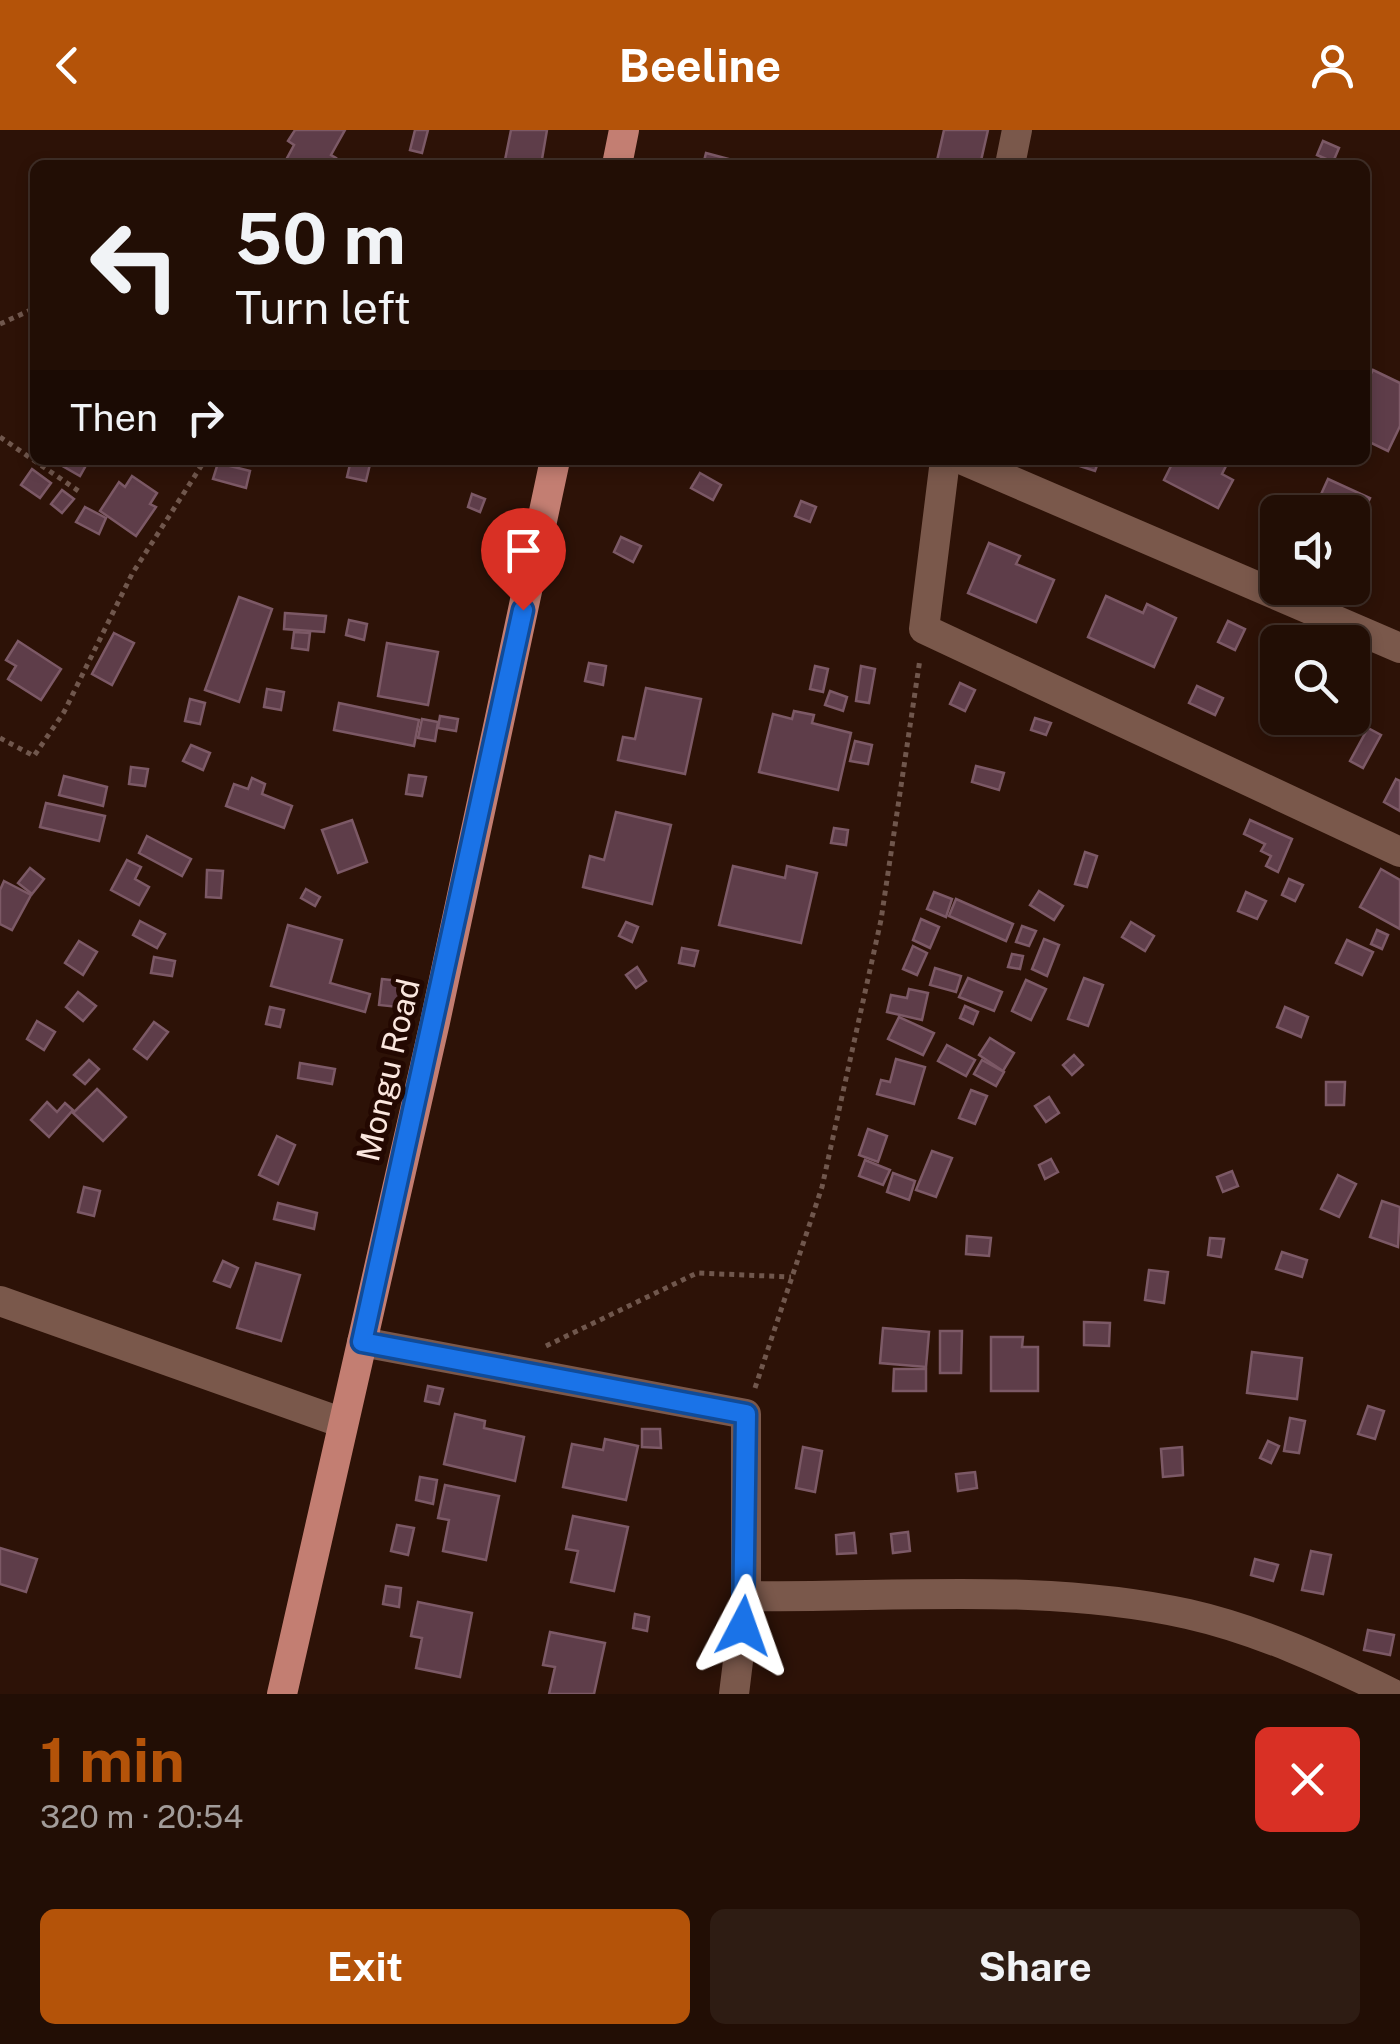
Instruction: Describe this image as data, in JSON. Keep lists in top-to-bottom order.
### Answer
{
  "streets": {
    "main road": ["Mongu Road"]
  },
  "page": {
    "header": "Beeline",
    "turn": ["50 m", "Turn left"],
    "then": "Then",
    "heading": ["1 min", "320 m · 20:54"],
    "buttons": ["Exit", "Share"]
  }
}
